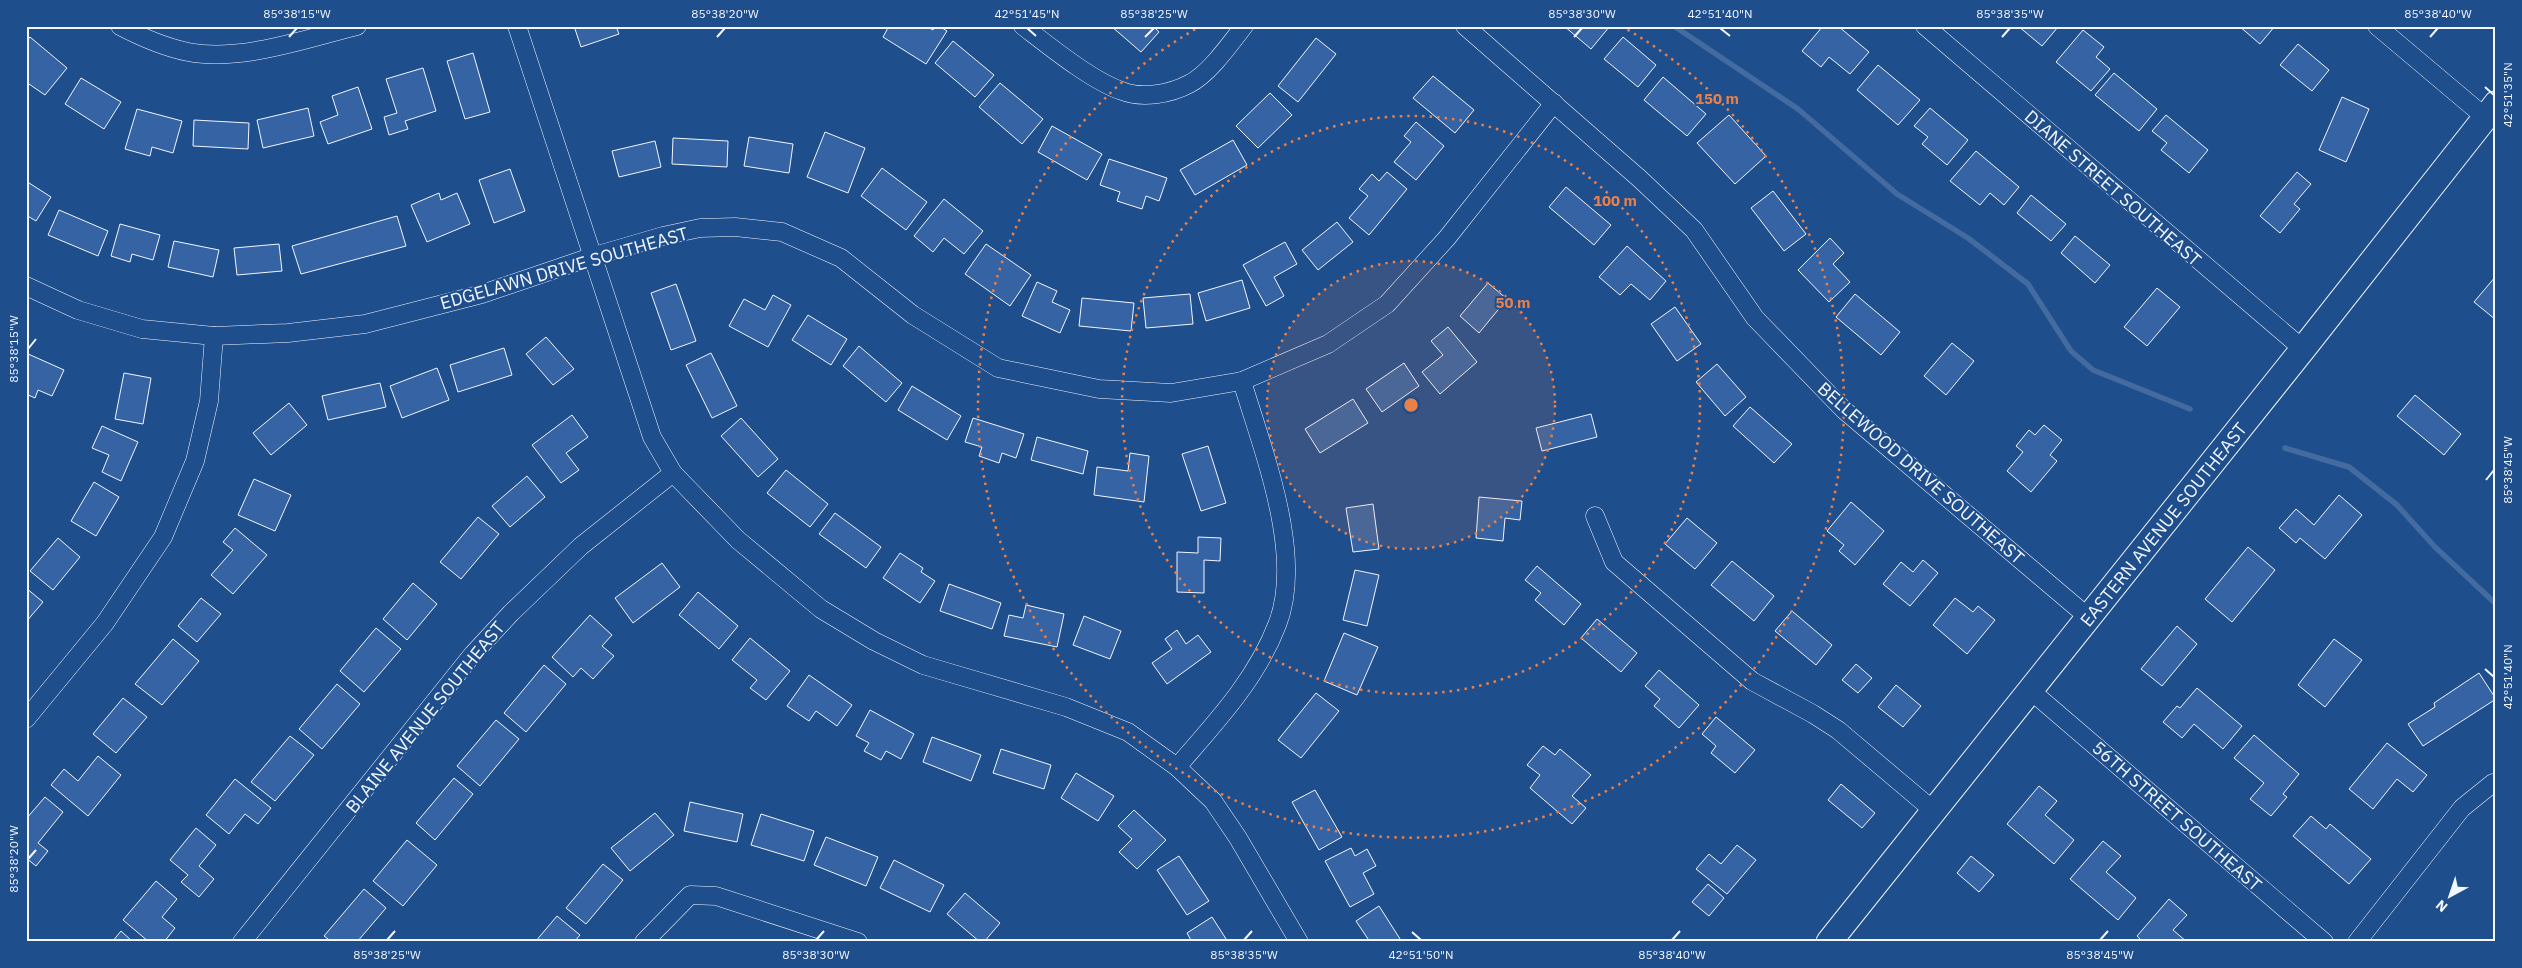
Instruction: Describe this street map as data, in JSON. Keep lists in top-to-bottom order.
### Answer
{
  "streets": {
    "street": [
      "DIANE STREET SOUTHEAST",
      "EDGELAWN DRIVE SOUTHEAST",
      "BELLEWOOD DRIVE SOUTHEAST",
      "EASTERN AVENUE SOUTHEAST",
      "BLAINE AVENUE SOUTHEAST",
      "56TH STREET SOUTHEAST"
    ]
  },
  "crossings": [
    ["DIANE STREET SOUTHEAST", "EASTERN AVENUE SOUTHEAST"],
    ["EDGELAWN DRIVE SOUTHEAST", "BELLEWOOD DRIVE SOUTHEAST"],
    ["BELLEWOOD DRIVE SOUTHEAST", "EASTERN AVENUE SOUTHEAST"],
    ["EASTERN AVENUE SOUTHEAST", "56TH STREET SOUTHEAST"]
  ],
  "north": "bottom left",
  "coordinates": [
    "85°38'15\"W",
    "85°38'20\"W",
    "42°51'45\"N",
    "85°38'25\"W",
    "85°38'30\"W",
    "42°51'40\"N",
    "85°38'35\"W",
    "85°38'40\"W",
    "42°51'35\"N",
    "85°38'45\"W",
    "42°51'50\"N"
  ],
  "rings": ["150 m", "100 m", "50 m"]
}
